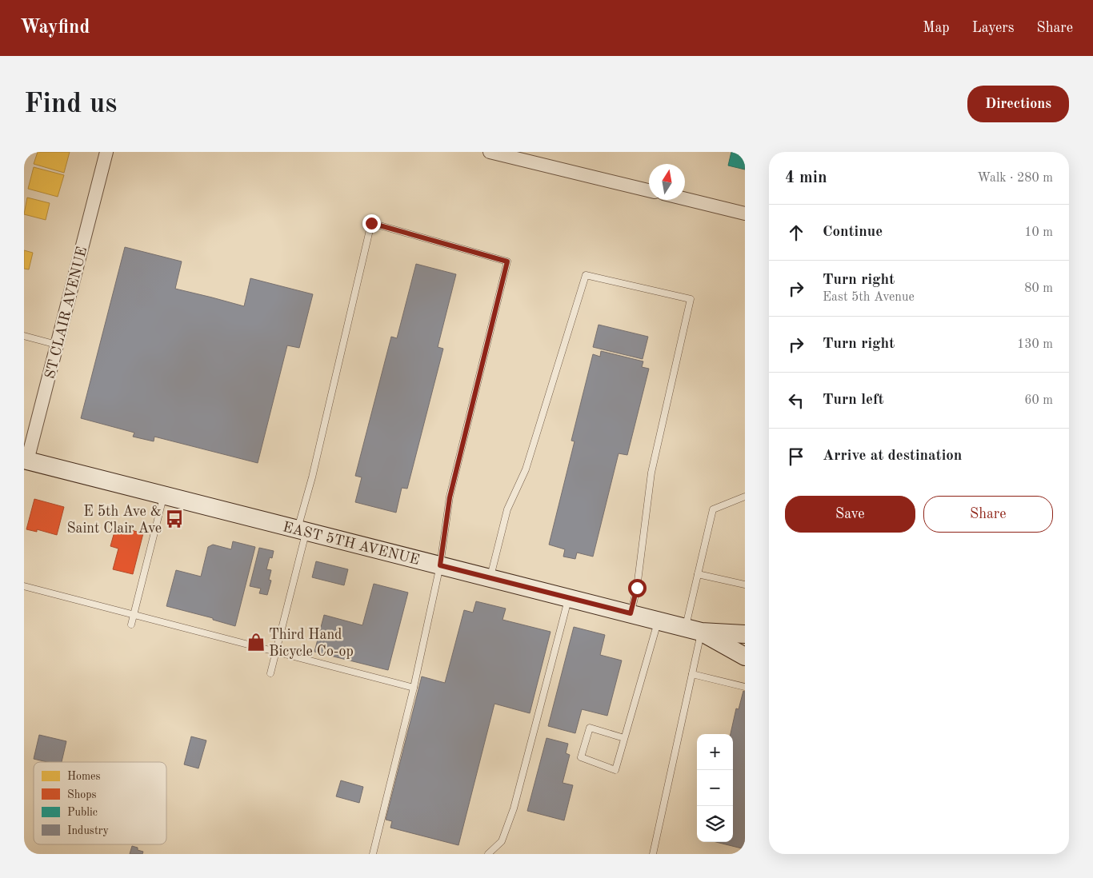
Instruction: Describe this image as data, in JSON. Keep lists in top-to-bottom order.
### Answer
{
  "streets": {
    "main road": ["EAST 5TH AVENUE"],
    "street": ["ST CLAIR AVENUE"]
  },
  "crossings": [
    ["ST CLAIR AVENUE", "EAST 5TH AVENUE"]
  ],
  "places": {
    "bus stop": ["E 5th Ave & Saint Clair Ave"],
    "shop": ["Third Hand Bicycle Co-op"]
  },
  "legend": [
    "Homes",
    "Shops",
    "Public",
    "Industry"
  ],
  "north": "top",
  "page": {
    "header": "Wayfind",
    "nav": ["Map", "Layers", "Share"],
    "buttons": [
      "Directions",
      ["Save", "Share"]
    ],
    "title": "Find us",
    "heading": ["4 min", "Walk · 280 m"],
    "list": [
      ["Continue", "10 m"],
      ["Turn right", "East 5th Avenue", "80 m"],
      ["Turn right", "130 m"],
      ["Turn left", "60 m"],
      "Arrive at destination"
    ],
    "map_buttons": ["+", "−"]
  }
}
